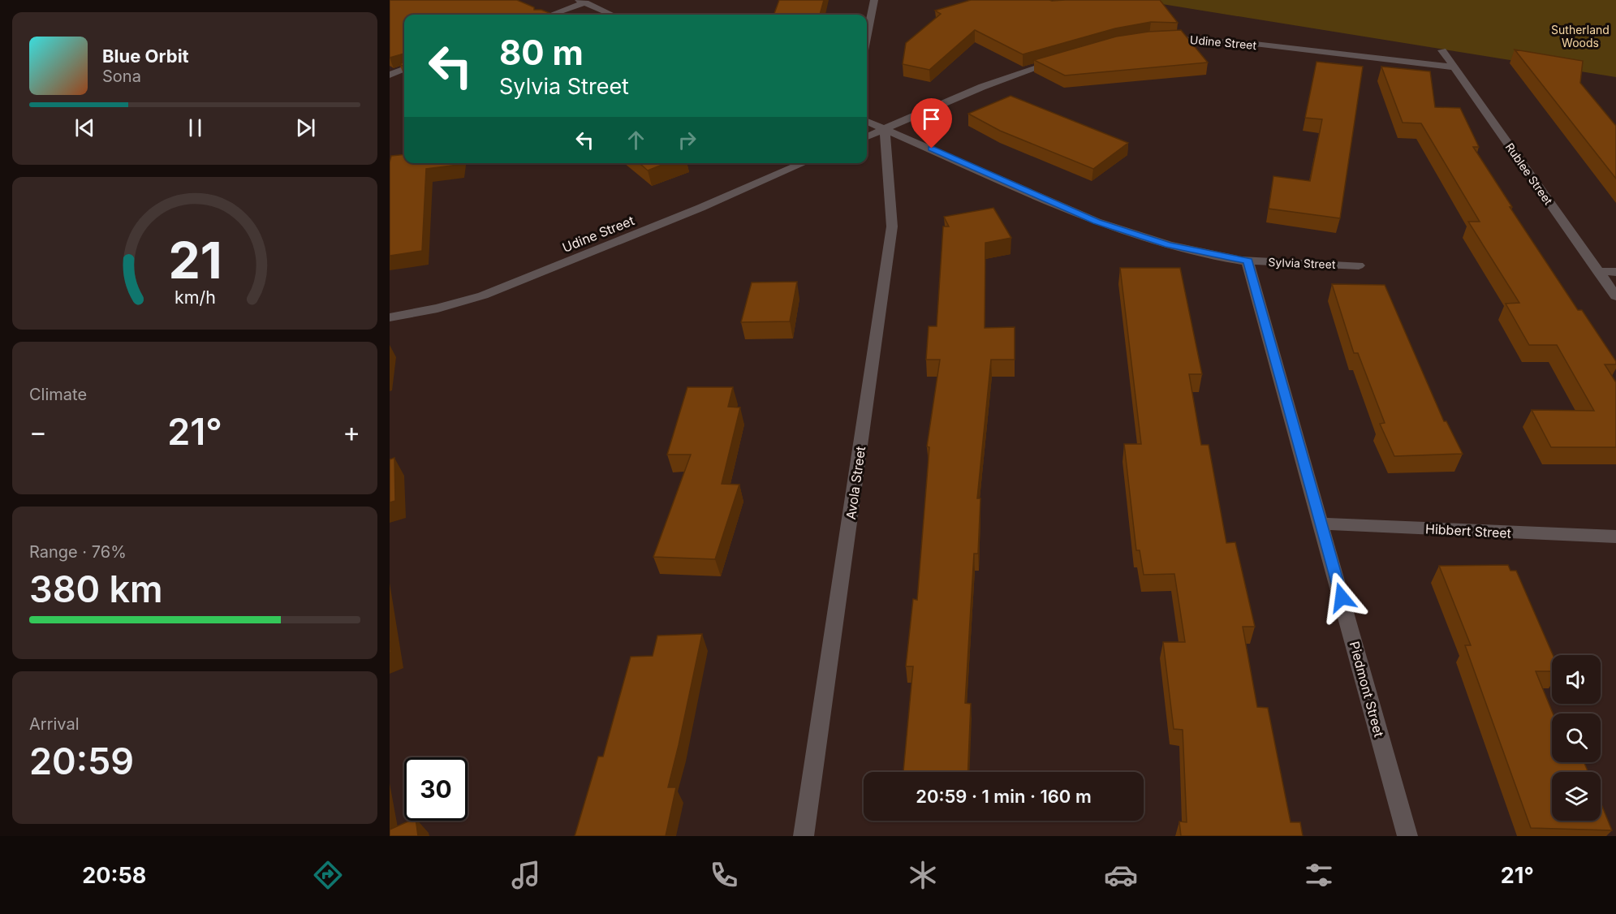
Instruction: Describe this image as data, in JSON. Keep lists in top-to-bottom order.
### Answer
{
  "streets": {
    "street": [
      "Udine Street",
      "Rublee Street",
      "Sylvia Street",
      "Avola Street",
      "Hibbert Street",
      "Piedmont Street"
    ]
  },
  "crossings": [
    ["Udine Street", "Rublee Street"],
    ["Sylvia Street", "Avola Street"],
    ["Sylvia Street", "Piedmont Street"],
    ["Hibbert Street", "Piedmont Street"]
  ],
  "parks": ["Sutherland Woods"],
  "page": {
    "turn": ["80 m", "Sylvia Street"],
    "song": ["Blue Orbit", "Sona"],
    "tile": [
      "Climate",
      ["Range · 76%", "380 km"],
      ["Arrival", "20:59"]
    ],
    "heat": ["−", "21°", "+"],
    "limit": "30",
    "trip": "20:59 · 1 min · 160 m",
    "tabs": ["20:58", "21°"],
    "gauge": ["21", "km/h"]
  }
}
